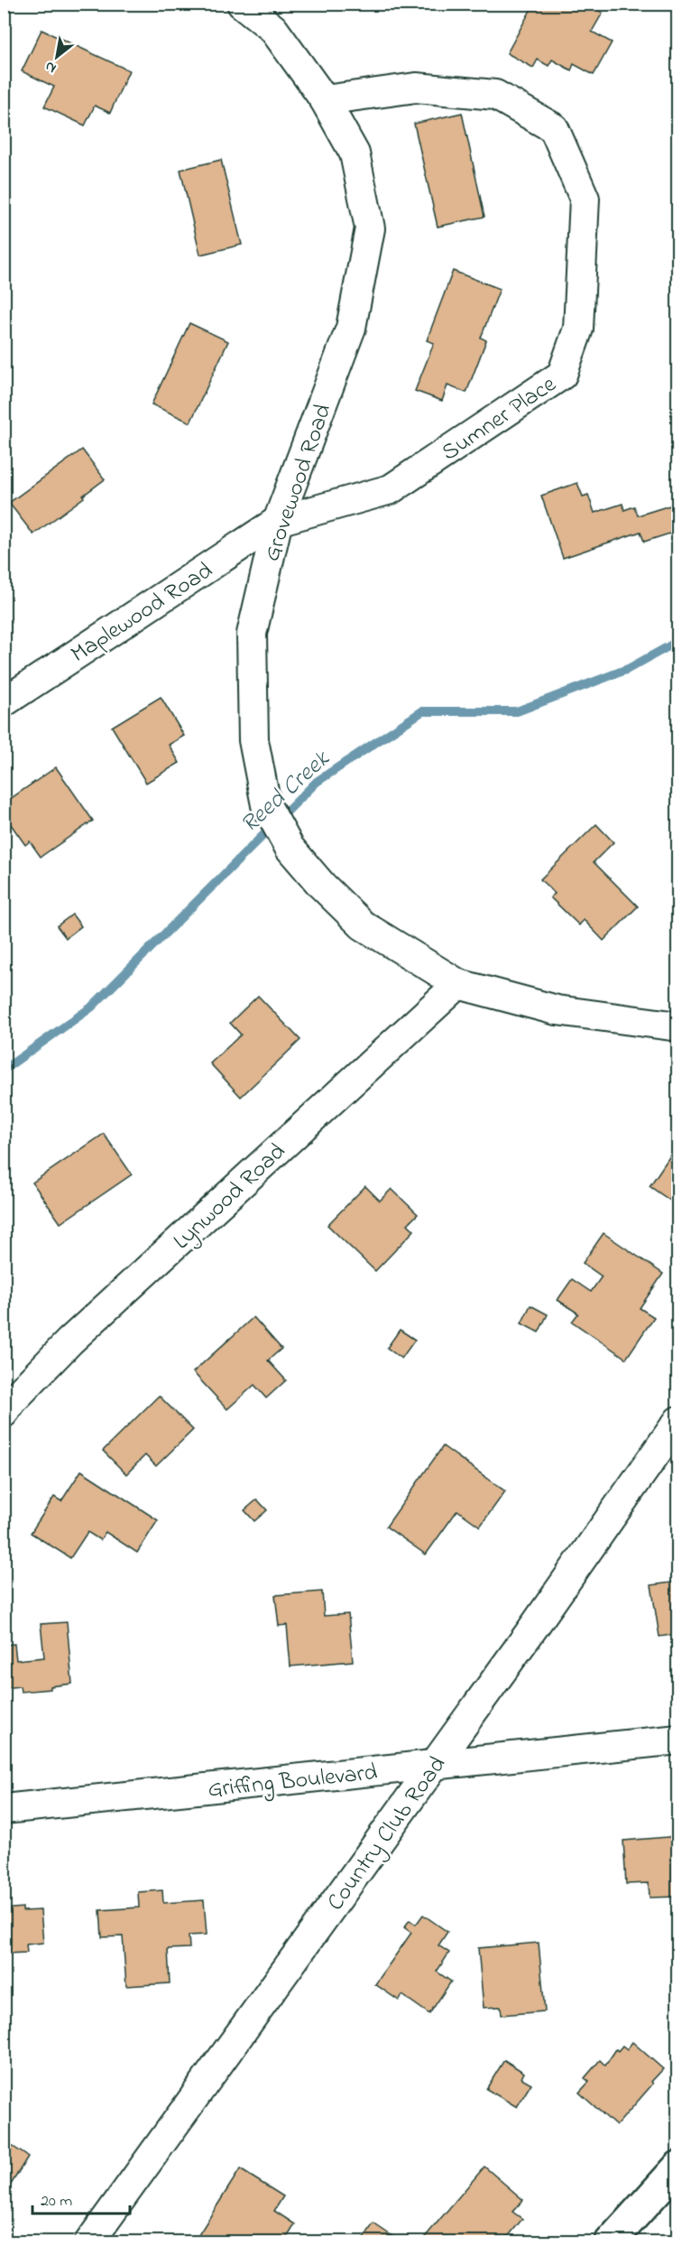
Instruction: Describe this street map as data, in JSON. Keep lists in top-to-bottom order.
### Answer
{
  "streets": {
    "street": [
      "Sumner Place",
      "Grovewood Road",
      "Maplewood Road",
      "Lynwood Road",
      "Griffing Boulevard",
      "Country Club Road"
    ]
  },
  "crossings": [
    ["Sumner Place", "Grovewood Road"],
    ["Sumner Place", "Maplewood Road"],
    ["Grovewood Road", "Maplewood Road"],
    ["Grovewood Road", "Lynwood Road"],
    ["Griffing Boulevard", "Country Club Road"]
  ],
  "water": ["Reed Creek"],
  "scale_bar": "20 m",
  "north": "bottom left"
}
